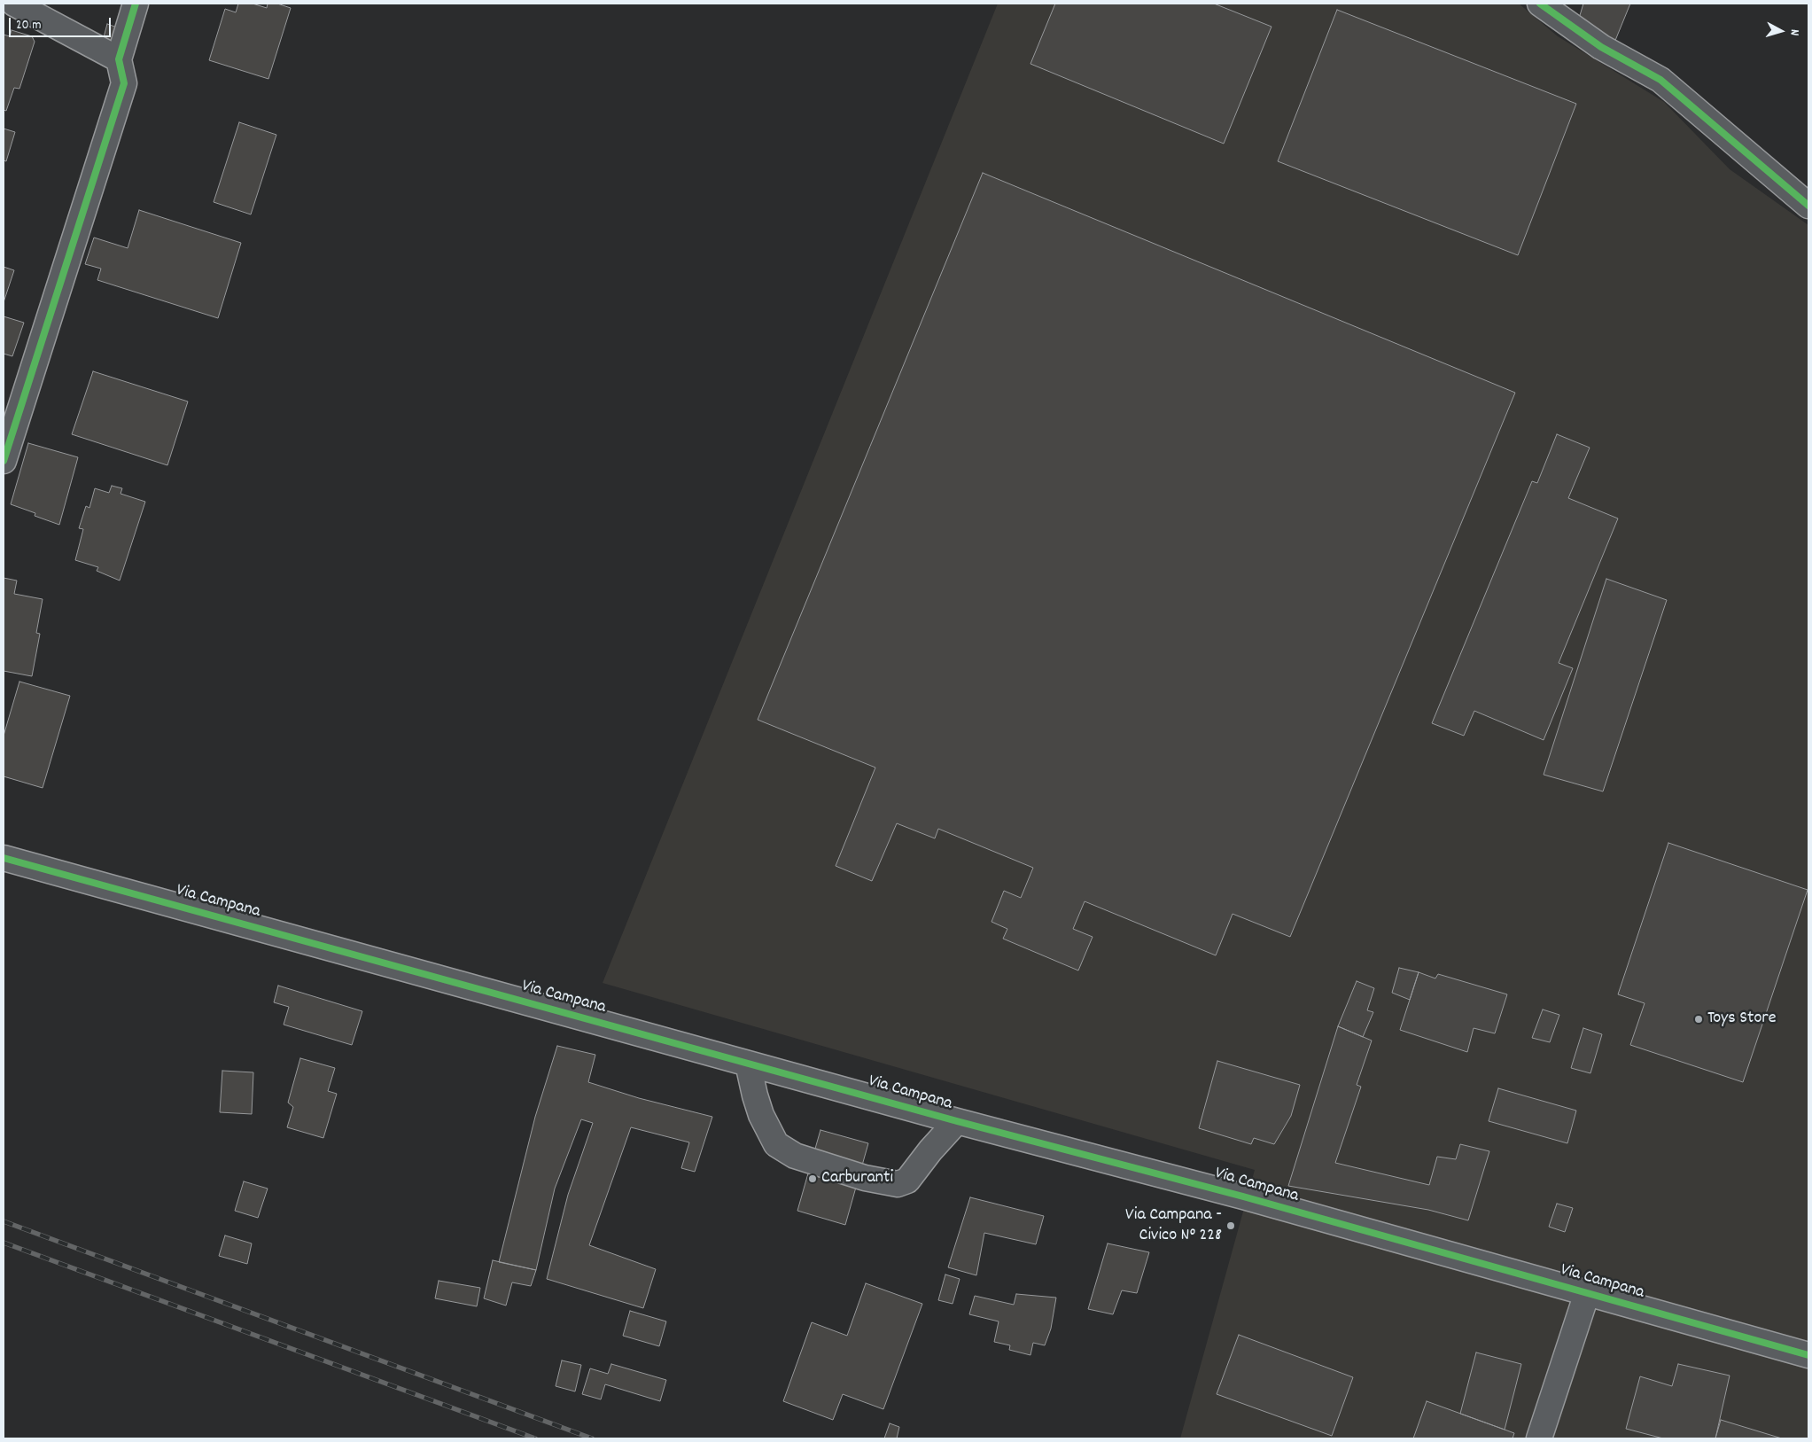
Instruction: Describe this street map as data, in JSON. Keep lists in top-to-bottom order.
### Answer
{
  "streets": {
    "street": ["Via Campana"]
  },
  "places": ["Toys Store", "Carburanti", "Via Campana - Civico N° 228"],
  "scale_bar": "20 m",
  "north": "right"
}
